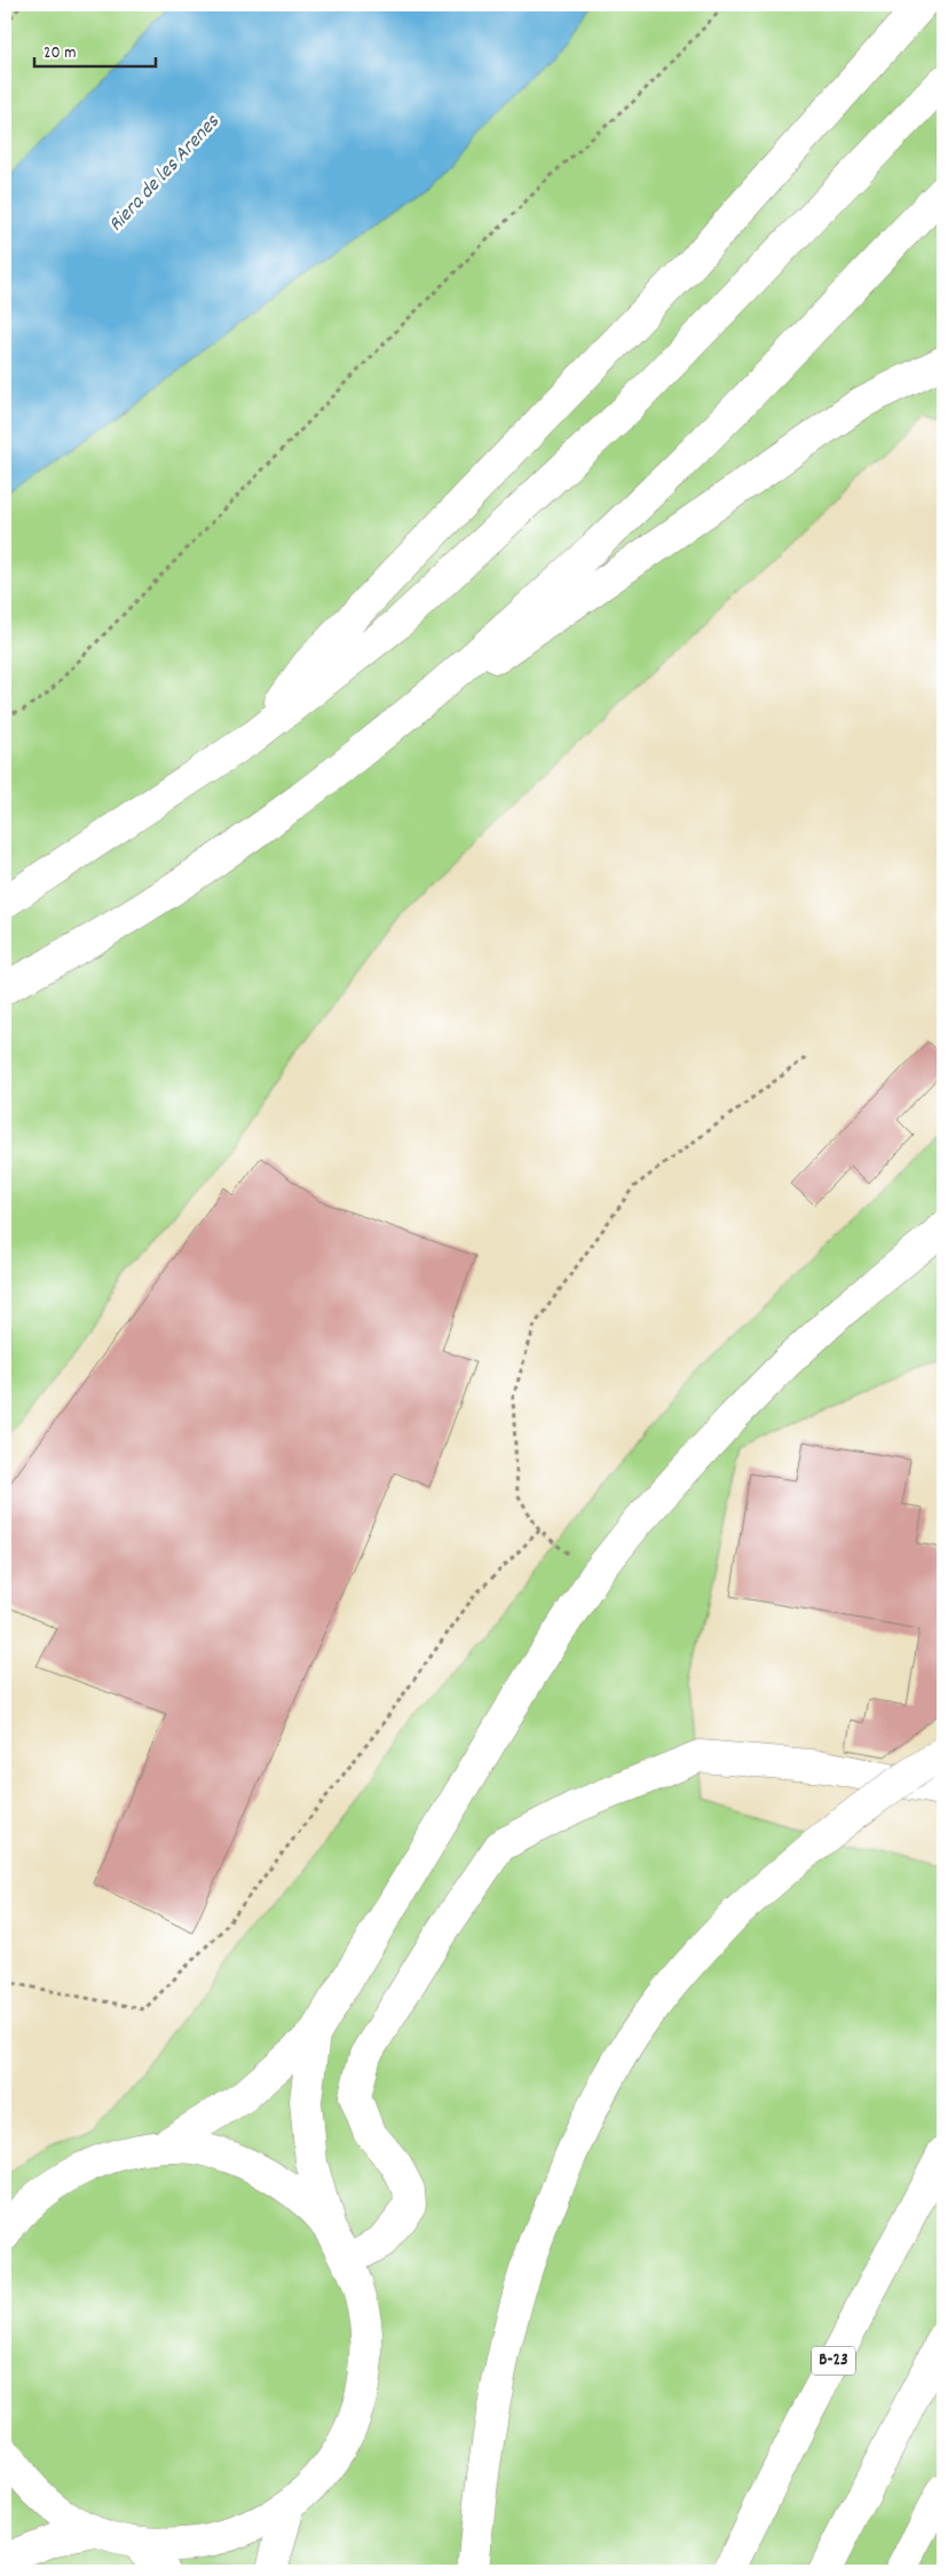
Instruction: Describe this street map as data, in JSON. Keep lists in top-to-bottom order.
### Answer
{
  "streets": {
    "main road": ["B-23"]
  },
  "water": ["Riera de les Arenes"],
  "scale_bar": "20 m"
}
